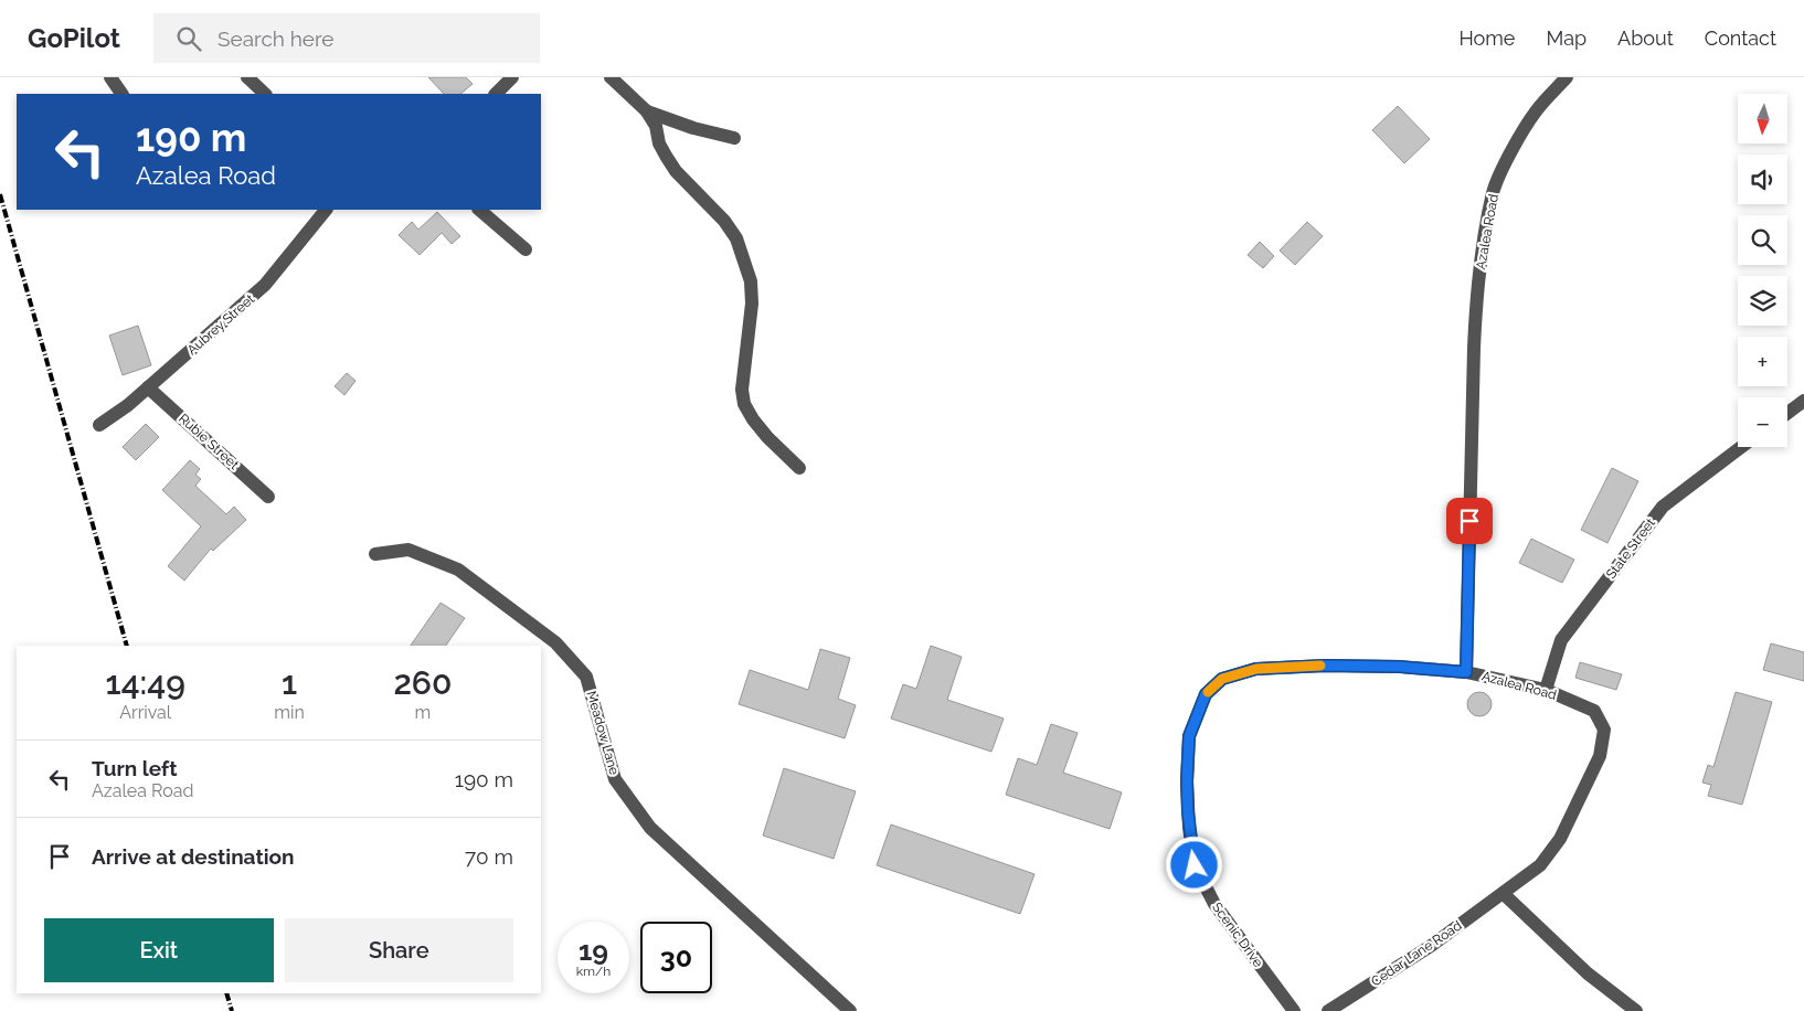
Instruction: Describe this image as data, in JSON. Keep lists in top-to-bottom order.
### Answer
{
  "streets": {
    "street": [
      "Azalea Road",
      "Aubrey Street",
      "Rubie Street",
      "State Street",
      "Meadow Lane",
      "Scenic Drive",
      "Cedar Lane Road"
    ]
  },
  "crossings": [
    ["Azalea Road", "State Street"],
    ["Azalea Road", "Scenic Drive"],
    ["Azalea Road", "Cedar Lane Road"],
    ["Aubrey Street", "Rubie Street"]
  ],
  "north": "bottom",
  "page": {
    "header": "GoPilot",
    "search": "Search here",
    "nav": [
      "Home",
      "Map",
      "About",
      "Contact"
    ],
    "map_buttons": ["+", "−"],
    "turn": ["190 m", "Azalea Road"],
    "eta": [
      "14:49",
      "Arrival",
      "1",
      "min",
      "260",
      "m"
    ],
    "list": [
      {
        "name": "Turn left",
        "note": "Azalea Road",
        "value": "190 m"
      },
      {
        "name": "Arrive at destination",
        "value": "70 m"
      }
    ],
    "buttons": ["Exit", "Share"],
    "speed": "19 km/h",
    "limit": "30"
  }
}
